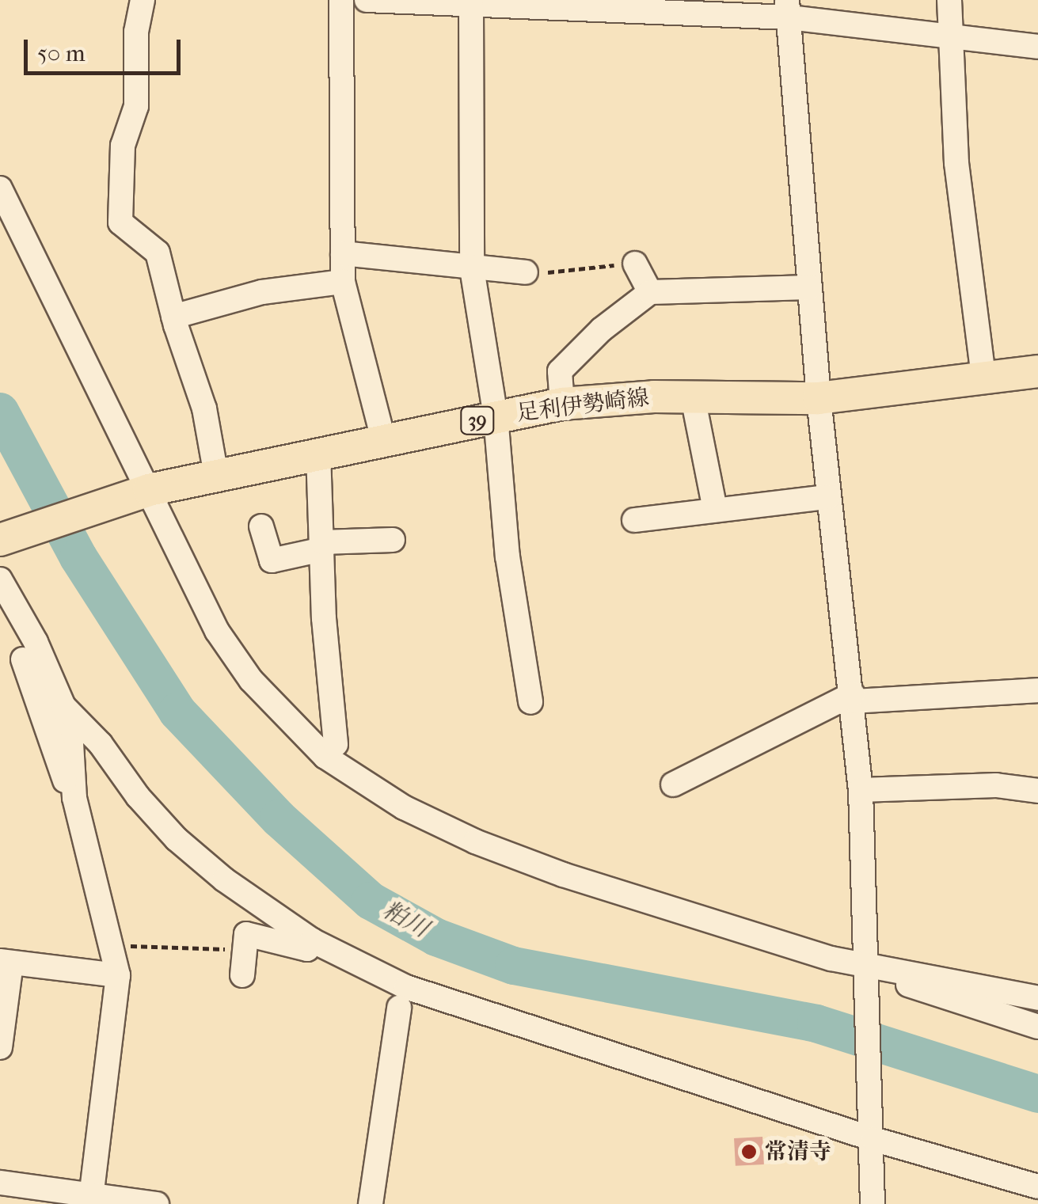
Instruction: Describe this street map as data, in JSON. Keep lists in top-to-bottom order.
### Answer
{
  "streets": {
    "main road": ["足利伊勢崎線", "39"]
  },
  "water": ["粕川"],
  "places": ["常清寺"],
  "scale_bar": "50 m"
}
